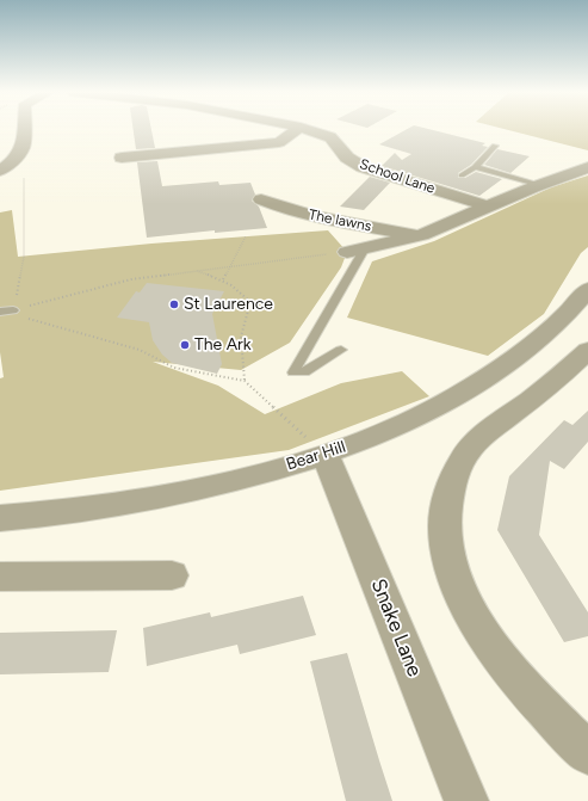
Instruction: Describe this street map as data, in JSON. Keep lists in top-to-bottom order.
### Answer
{
  "streets": {
    "street": [
      "School Lane",
      "The lawns",
      "Bear Hill",
      "Snake Lane"
    ]
  },
  "crossings": [
    ["Bear Hill", "Snake Lane"]
  ],
  "places": ["St Laurence", "The Ark"]
}
